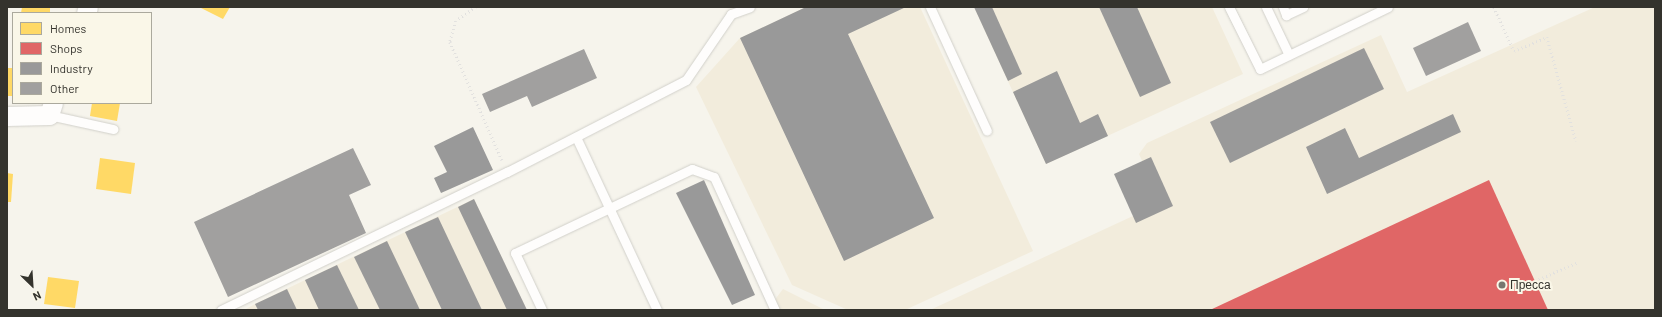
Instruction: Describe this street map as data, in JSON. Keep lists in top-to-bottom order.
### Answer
{
  "places": ["Пресса"],
  "legend": [
    "Homes",
    "Shops",
    "Industry",
    "Other"
  ],
  "north": "bottom right"
}
